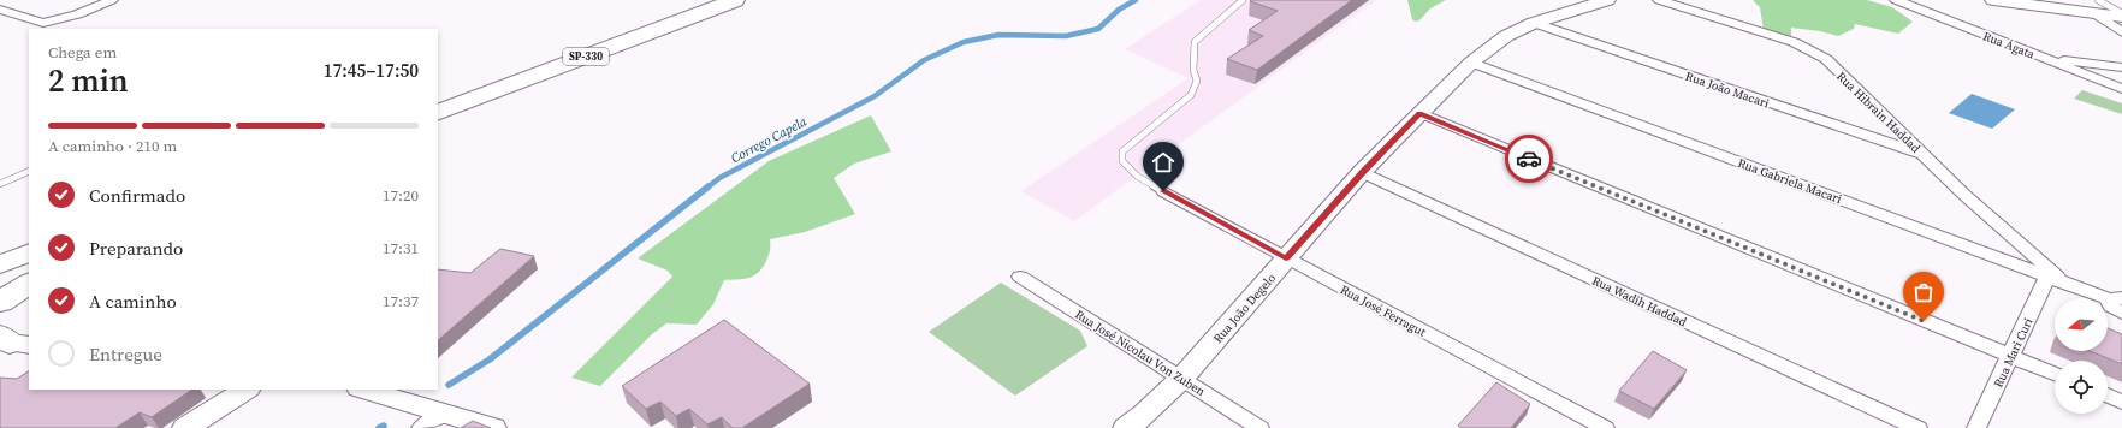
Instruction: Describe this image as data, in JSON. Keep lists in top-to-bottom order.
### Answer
{
  "streets": {
    "highway": ["SP-330"],
    "street": [
      "Rua Ágata",
      "Rua João Macari",
      "Rua Hibrain Haddad",
      "Rua Gabriela Macari",
      "Rua Wadih Haddad",
      "Rua João Degelo",
      "Rua José Ferragut",
      "Rua José Nicolau Von Zuben",
      "Rua Mari Curi"
    ]
  },
  "crossings": [
    ["Rua João Macari", "Rua Hibrain Haddad"],
    ["Rua João Macari", "Rua João Degelo"],
    ["Rua Hibrain Haddad", "Rua Gabriela Macari"],
    ["Rua Hibrain Haddad", "Rua Mari Curi"],
    ["Rua Gabriela Macari", "Rua João Degelo"],
    ["Rua Gabriela Macari", "Rua Mari Curi"],
    ["Rua Wadih Haddad", "Rua João Degelo"],
    ["Rua João Degelo", "Rua José Ferragut"],
    ["Rua João Degelo", "Rua José Nicolau Von Zuben"]
  ],
  "water": ["Corrego Capela"],
  "north": "left",
  "page": {
    "heading": ["2 min", "Chega em", "17:45–17:50"],
    "bar": "A caminho · 210 m",
    "list": [
      ["Confirmado", "17:20"],
      ["Preparando", "17:31"],
      ["A caminho", "17:37"],
      "Entregue"
    ]
  }
}
